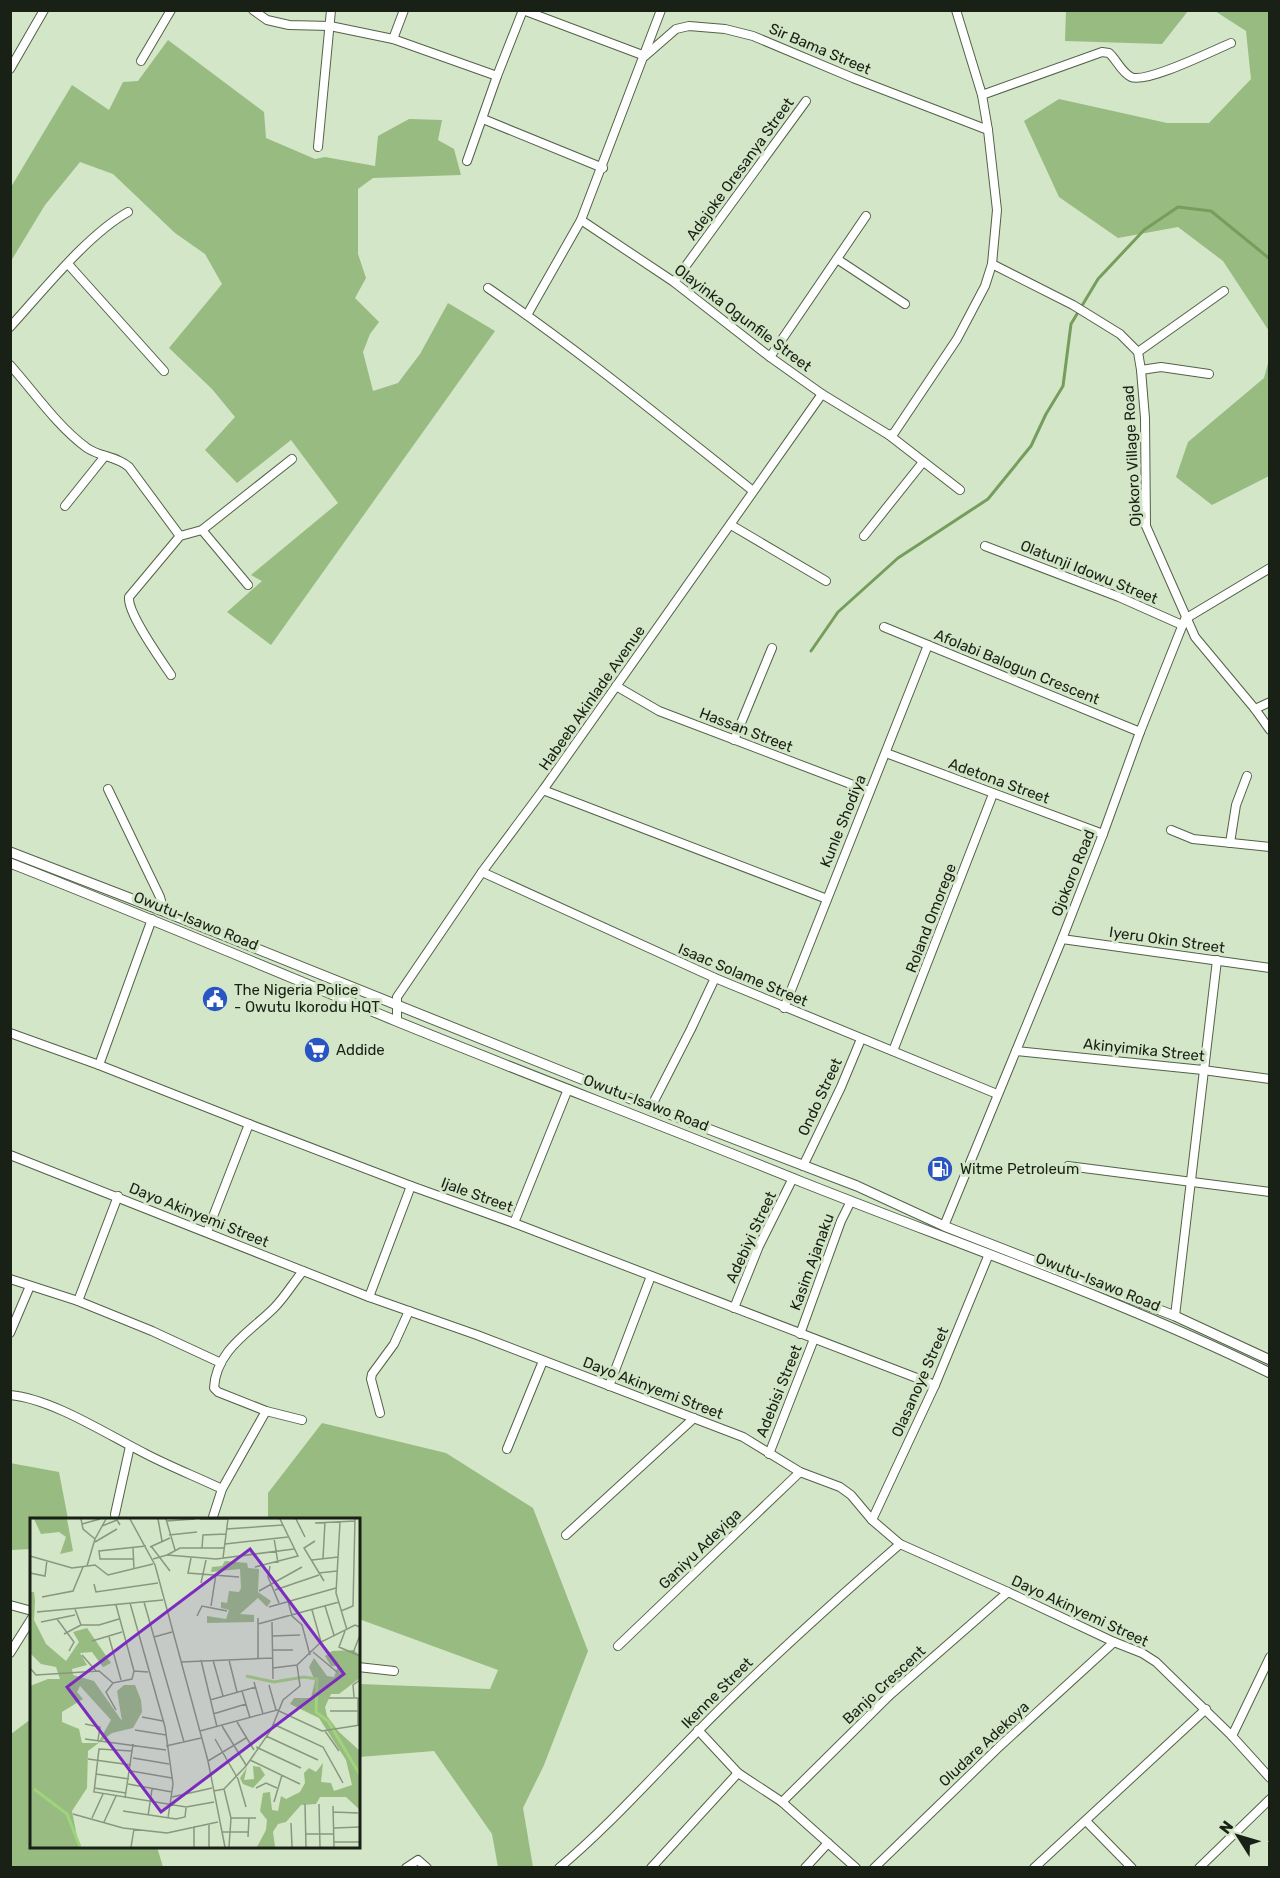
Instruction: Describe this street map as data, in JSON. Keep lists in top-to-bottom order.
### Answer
{
  "streets": {
    "street": [
      "Sir Bama Street",
      "Adejoke Oresanya Street",
      "Olayinka Ogunfile Street",
      "Ojokoro Village Road",
      "Olatunji Idowu Street",
      "Afolabi Balogun Crescent",
      "Habeeb Akinlade Avenue",
      "Hassan Street",
      "Adetona Street",
      "Kunle Shodiya",
      "Ojokoro Road",
      "Roland Omorege",
      "Owutu-Isawo Road",
      "Iyeru Okin Street",
      "Isaac Solame Street",
      "Akinyimika Street",
      "Ondo Street",
      "Ijale Street",
      "Dayo Akinyemi Street",
      "Adebiyi Street",
      "Kasim Ajanaku",
      "Olasanoye Street",
      "Adebisi Street",
      "Ganiyu Adeyiga",
      "Banjo Crescent",
      "Ikenne Street",
      "Oludare Adekoya"
    ]
  },
  "crossings": [
    ["Adejoke Oresanya Street", "Olayinka Ogunfile Street"],
    ["Olayinka Ogunfile Street", "Habeeb Akinlade Avenue"],
    ["Ojokoro Village Road", "Olatunji Idowu Street"],
    ["Ojokoro Village Road", "Ojokoro Road"],
    ["Olatunji Idowu Street", "Ojokoro Road"],
    ["Afolabi Balogun Crescent", "Kunle Shodiya"],
    ["Afolabi Balogun Crescent", "Ojokoro Road"],
    ["Habeeb Akinlade Avenue", "Hassan Street"],
    ["Habeeb Akinlade Avenue", "Owutu-Isawo Road"],
    ["Habeeb Akinlade Avenue", "Isaac Solame Street"],
    ["Hassan Street", "Kunle Shodiya"],
    ["Adetona Street", "Kunle Shodiya"],
    ["Adetona Street", "Ojokoro Road"],
    ["Adetona Street", "Roland Omorege"],
    ["Kunle Shodiya", "Isaac Solame Street"],
    ["Ojokoro Road", "Owutu-Isawo Road"],
    ["Ojokoro Road", "Iyeru Okin Street"],
    ["Ojokoro Road", "Isaac Solame Street"],
    ["Ojokoro Road", "Akinyimika Street"],
    ["Roland Omorege", "Isaac Solame Street"],
    ["Owutu-Isawo Road", "Ondo Street"],
    ["Owutu-Isawo Road", "Adebiyi Street"],
    ["Owutu-Isawo Road", "Kasim Ajanaku"],
    ["Owutu-Isawo Road", "Olasanoye Street"],
    ["Isaac Solame Street", "Ondo Street"],
    ["Ijale Street", "Adebiyi Street"],
    ["Ijale Street", "Kasim Ajanaku"],
    ["Ijale Street", "Olasanoye Street"],
    ["Ijale Street", "Adebisi Street"],
    ["Dayo Akinyemi Street", "Olasanoye Street"],
    ["Dayo Akinyemi Street", "Adebisi Street"],
    ["Dayo Akinyemi Street", "Ganiyu Adeyiga"],
    ["Dayo Akinyemi Street", "Banjo Crescent"],
    ["Dayo Akinyemi Street", "Ikenne Street"],
    ["Dayo Akinyemi Street", "Oludare Adekoya"]
  ],
  "places": {
    "public building": ["The Nigeria Police - Owutu Ikorodu HQT"],
    "supermarket": ["Addide"],
    "fuel station": ["Witme Petroleum"]
  },
  "north": "top left"
}
